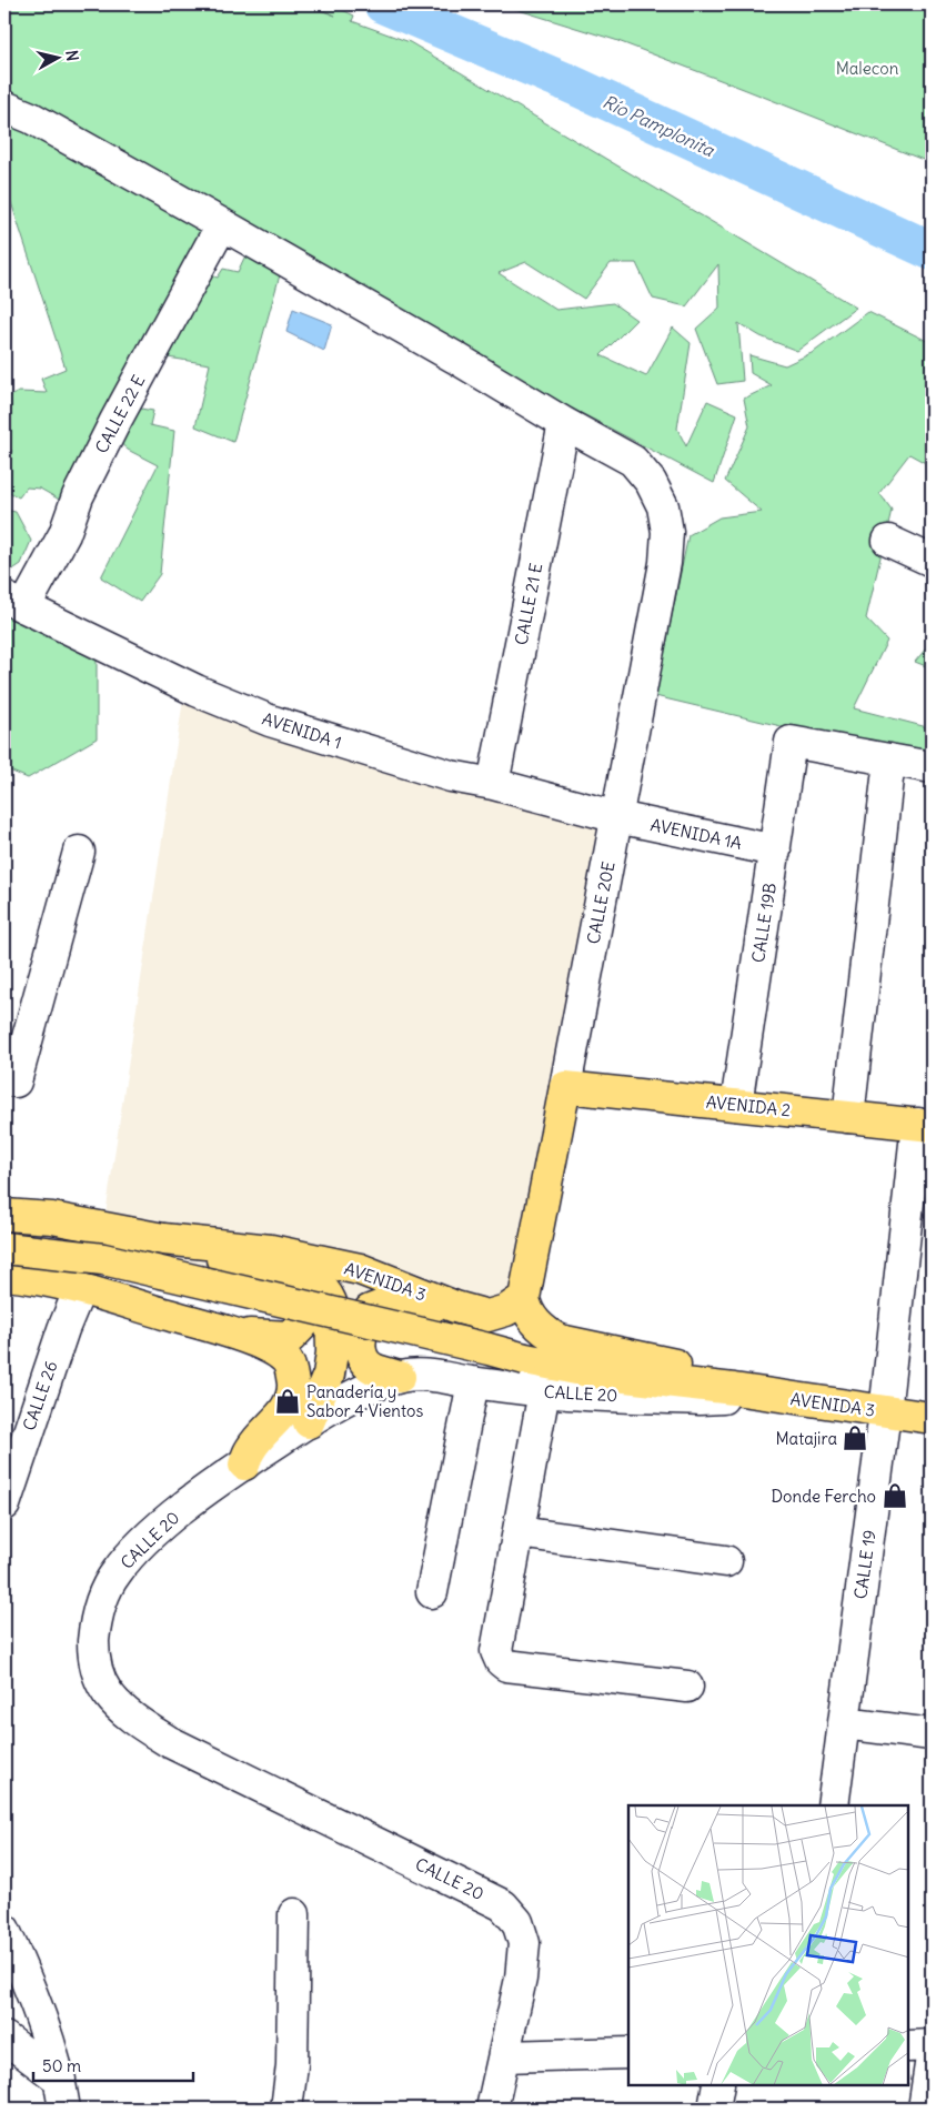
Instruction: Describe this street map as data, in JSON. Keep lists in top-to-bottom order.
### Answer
{
  "streets": {
    "main road": ["CALLE 20E", "AVENIDA 2", "AVENIDA 3"],
    "street": [
      "CALLE 22 E",
      "CALLE 21 E",
      "AVENIDA 1",
      "AVENIDA 1A",
      "CALLE 19B",
      "CALLE 20",
      "CALLE 26",
      "CALLE 19"
    ]
  },
  "crossings": [
    ["CALLE 22 E", "AVENIDA 1"],
    ["CALLE 22 E", "CALLE 20E"],
    ["CALLE 21 E", "AVENIDA 1"],
    ["CALLE 21 E", "CALLE 20E"],
    ["AVENIDA 1", "AVENIDA 1A"],
    ["AVENIDA 1", "CALLE 20E"],
    ["AVENIDA 1A", "CALLE 20E"],
    ["AVENIDA 1A", "CALLE 19B"],
    ["CALLE 20E", "AVENIDA 2"],
    ["CALLE 20E", "AVENIDA 3"],
    ["CALLE 19B", "AVENIDA 2"],
    ["AVENIDA 2", "CALLE 19"],
    ["AVENIDA 3", "CALLE 20"],
    ["AVENIDA 3", "CALLE 19"]
  ],
  "water": ["Río Pamplonita"],
  "parks": ["Malecon"],
  "places": {
    "shop": ["Panadería y Sabor 4 Vientos", "Matajira", "Donde Fercho"]
  },
  "scale_bar": "50 m",
  "north": "right"
}
